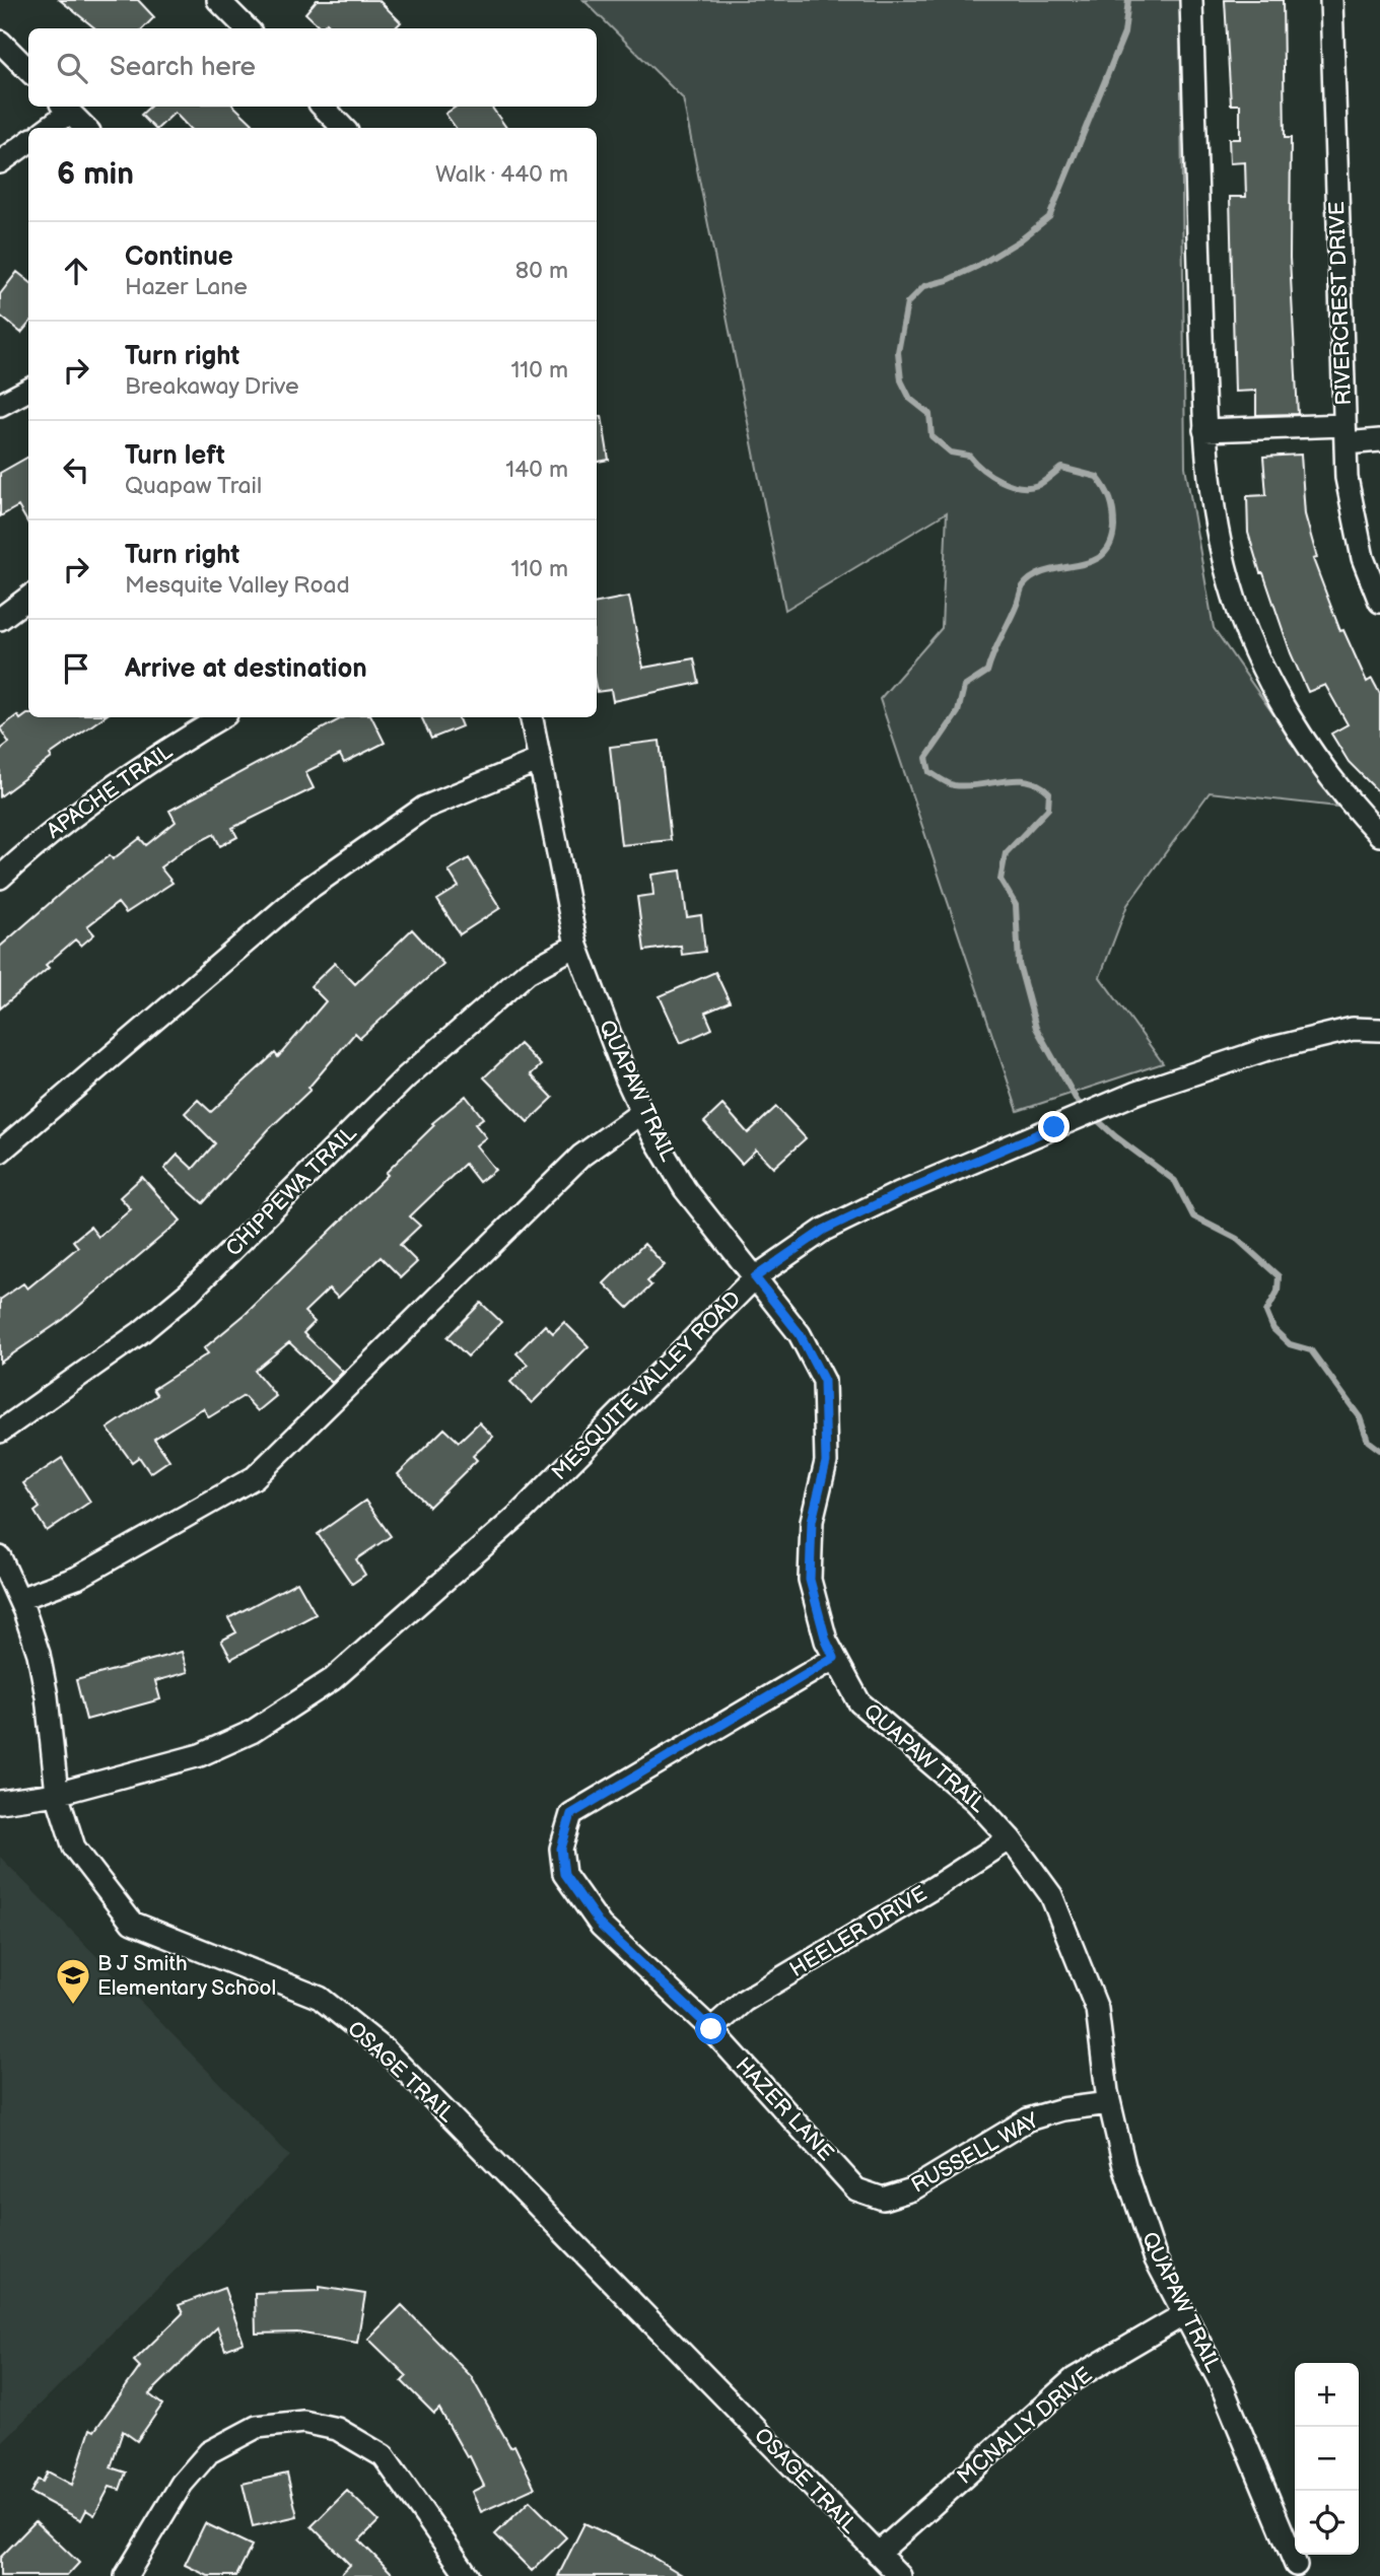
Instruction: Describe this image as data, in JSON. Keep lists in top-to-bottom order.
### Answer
{
  "streets": {
    "street": [
      "RIVERCREST DRIVE",
      "APACHE TRAIL",
      "QUAPAW TRAIL",
      "CHIPPEWA TRAIL",
      "MESQUITE VALLEY ROAD",
      "HEELER DRIVE",
      "OSAGE TRAIL",
      "HAZER LANE",
      "RUSSELL WAY",
      "MCNALLY DRIVE"
    ]
  },
  "crossings": [
    ["QUAPAW TRAIL", "CHIPPEWA TRAIL"],
    ["QUAPAW TRAIL", "MESQUITE VALLEY ROAD"],
    ["QUAPAW TRAIL", "HEELER DRIVE"],
    ["QUAPAW TRAIL", "HAZER LANE"],
    ["QUAPAW TRAIL", "RUSSELL WAY"],
    ["QUAPAW TRAIL", "MCNALLY DRIVE"],
    ["MESQUITE VALLEY ROAD", "OSAGE TRAIL"],
    ["HEELER DRIVE", "HAZER LANE"],
    ["OSAGE TRAIL", "MCNALLY DRIVE"],
    ["HAZER LANE", "RUSSELL WAY"]
  ],
  "places": {
    "school or university": ["B J Smith Elementary School"]
  },
  "page": {
    "search": "Search here",
    "heading": ["6 min", "Walk · 440 m"],
    "list": [
      ["Continue", "Hazer Lane", "80 m"],
      ["Turn right", "Breakaway Drive", "110 m"],
      ["Turn left", "Quapaw Trail", "140 m"],
      ["Turn right", "Mesquite Valley Road", "110 m"],
      "Arrive at destination"
    ],
    "map_buttons": ["+", "−"]
  }
}
